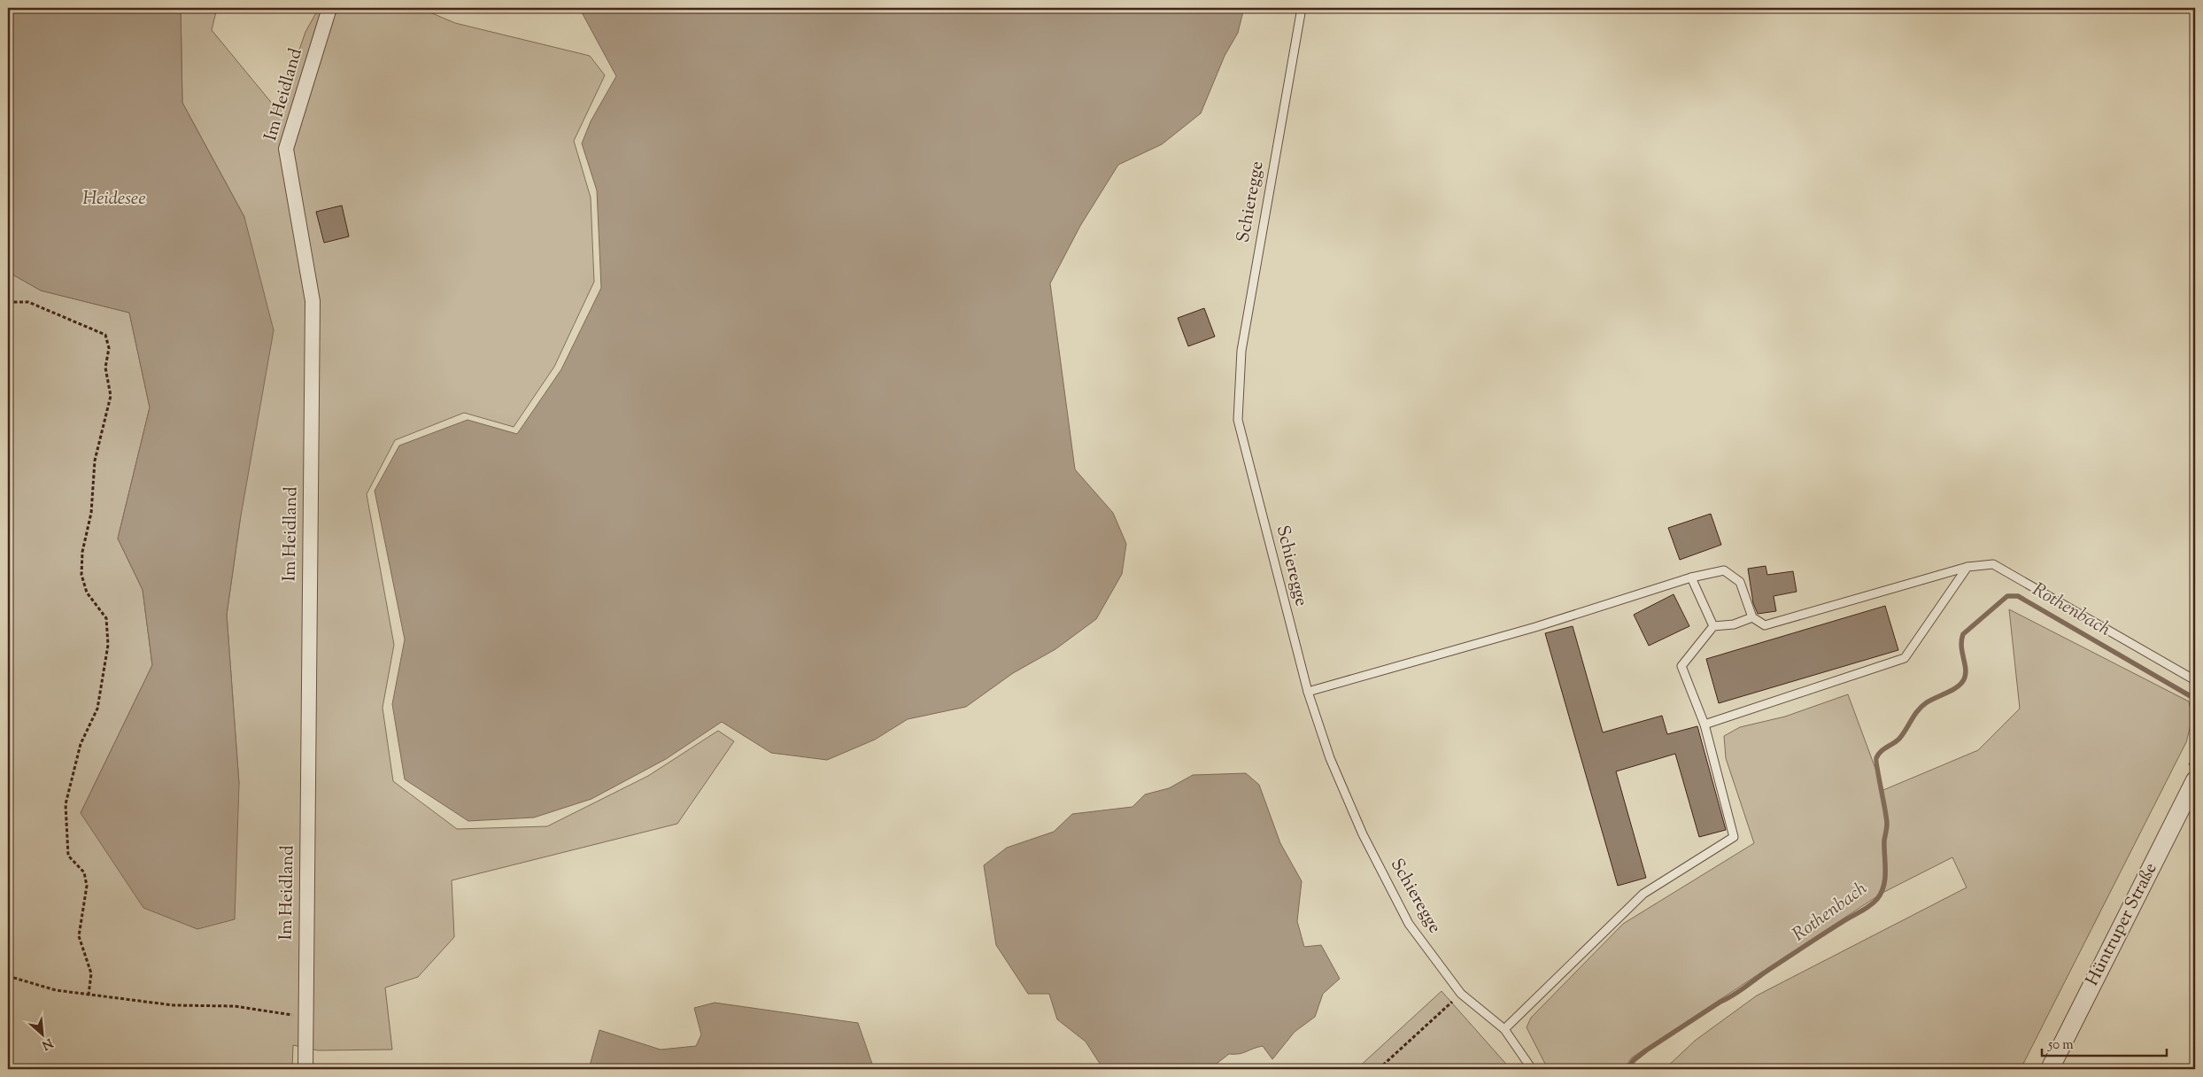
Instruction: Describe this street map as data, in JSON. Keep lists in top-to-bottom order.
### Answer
{
  "streets": {
    "street": ["Im Heidland", "Hüntruper Straße"],
    "lane": ["Schieregge"]
  },
  "water": ["Heidesee", "Rothenbach"],
  "scale_bar": "50 m",
  "north": "bottom right"
}
